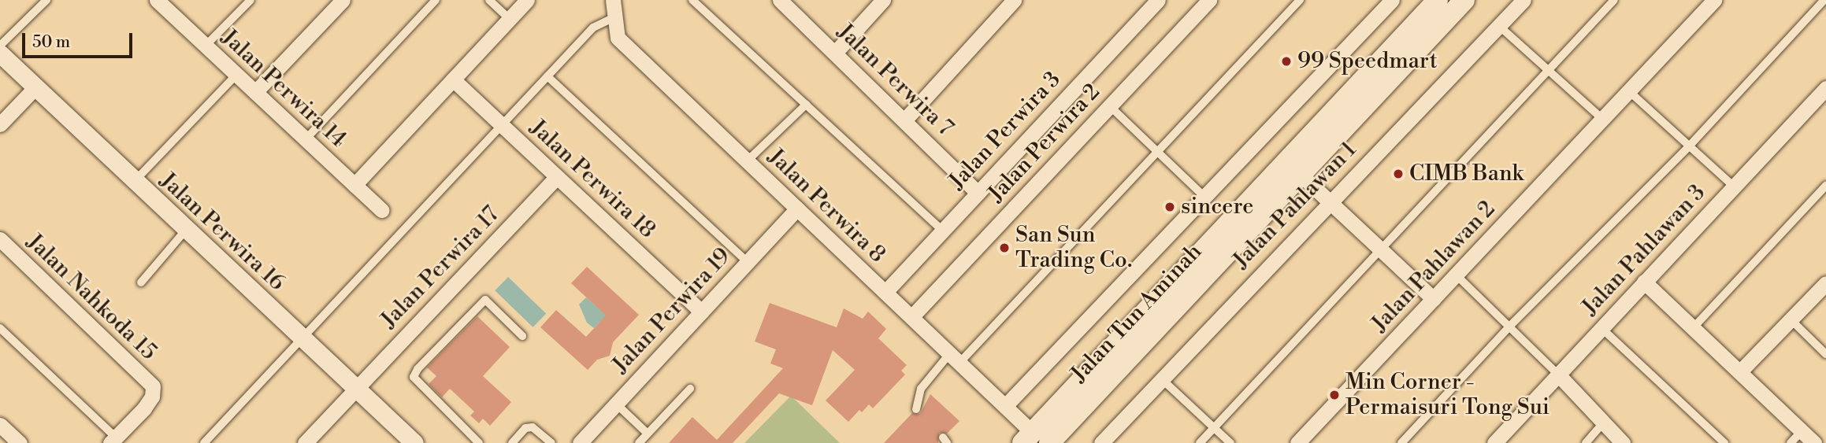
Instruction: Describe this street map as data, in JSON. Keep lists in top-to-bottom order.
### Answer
{
  "streets": {
    "main road": ["Jalan Tun Aminah"],
    "street": [
      "Jalan Perwira 7",
      "Jalan Perwira 14",
      "Jalan Perwira 3",
      "Jalan Perwira 2",
      "Jalan Perwira 18",
      "Jalan Pahlawan 1",
      "Jalan Perwira 8",
      "Jalan Perwira 16",
      "Jalan Pahlawan 3",
      "Jalan Pahlawan 2",
      "Jalan Perwira 17",
      "Jalan Nahkoda 15",
      "Jalan Perwira 19"
    ]
  },
  "crossings": [
    ["Jalan Perwira 7", "Jalan Perwira 3"],
    ["Jalan Perwira 3", "Jalan Perwira 8"],
    ["Jalan Perwira 2", "Jalan Perwira 8"],
    ["Jalan Perwira 18", "Jalan Perwira 17"],
    ["Jalan Perwira 18", "Jalan Perwira 19"],
    ["Jalan Perwira 8", "Jalan Perwira 19"],
    ["Jalan Perwira 8", "Jalan Tun Aminah"],
    ["Jalan Perwira 16", "Jalan Perwira 17"]
  ],
  "places": [
    "99 Speedmart",
    "CIMB Bank",
    "sincere",
    "San Sun Trading Co.",
    "Min Corner - Permaisuri Tong Sui"
  ],
  "scale_bar": "50 m"
}
